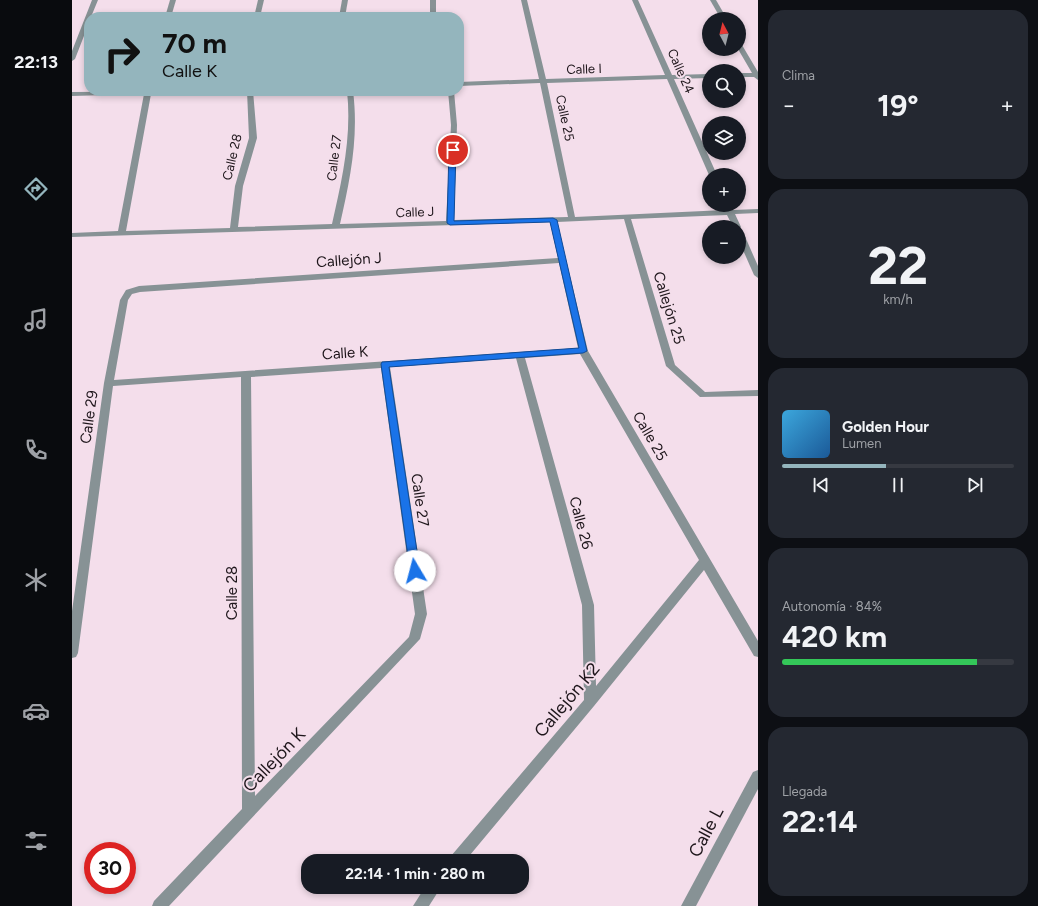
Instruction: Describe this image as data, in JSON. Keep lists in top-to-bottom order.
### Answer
{
  "streets": {
    "street": [
      "Calle I",
      "Calle 24",
      "Calle 25",
      "Calle 28",
      "Calle 27",
      "Calle J",
      "Callejón J",
      "Callejón 25",
      "Calle K",
      "Calle 29",
      "Calle 26",
      "Callejón K2",
      "Callejón K",
      "Calle L"
    ]
  },
  "crossings": [
    ["Calle I", "Calle 24"],
    ["Calle I", "Calle 25"],
    ["Calle 25", "Calle J"],
    ["Calle 25", "Callejón J"],
    ["Calle 25", "Calle K"],
    ["Calle 25", "Callejón K2"],
    ["Calle 28", "Calle J"],
    ["Calle 28", "Calle K"],
    ["Calle 28", "Callejón K"],
    ["Calle 27", "Calle J"],
    ["Calle 27", "Calle K"],
    ["Calle 27", "Callejón K"],
    ["Calle J", "Callejón 25"],
    ["Callejón J", "Calle 29"],
    ["Calle K", "Calle 29"],
    ["Calle K", "Calle 26"],
    ["Calle 26", "Callejón K2"]
  ],
  "north": "top",
  "page": {
    "tabs": "22:13",
    "tile": [
      "Clima",
      ["22", "km/h"],
      ["Autonomía · 84%", "420 km"],
      ["Llegada", "22:14"]
    ],
    "map_buttons": ["+", "−"],
    "turn": ["70 m", "Calle K"],
    "heat": ["−", "19°", "+"],
    "song": ["Golden Hour", "Lumen"],
    "limit": "30",
    "trip": "22:14 · 1 min · 280 m"
  }
}
